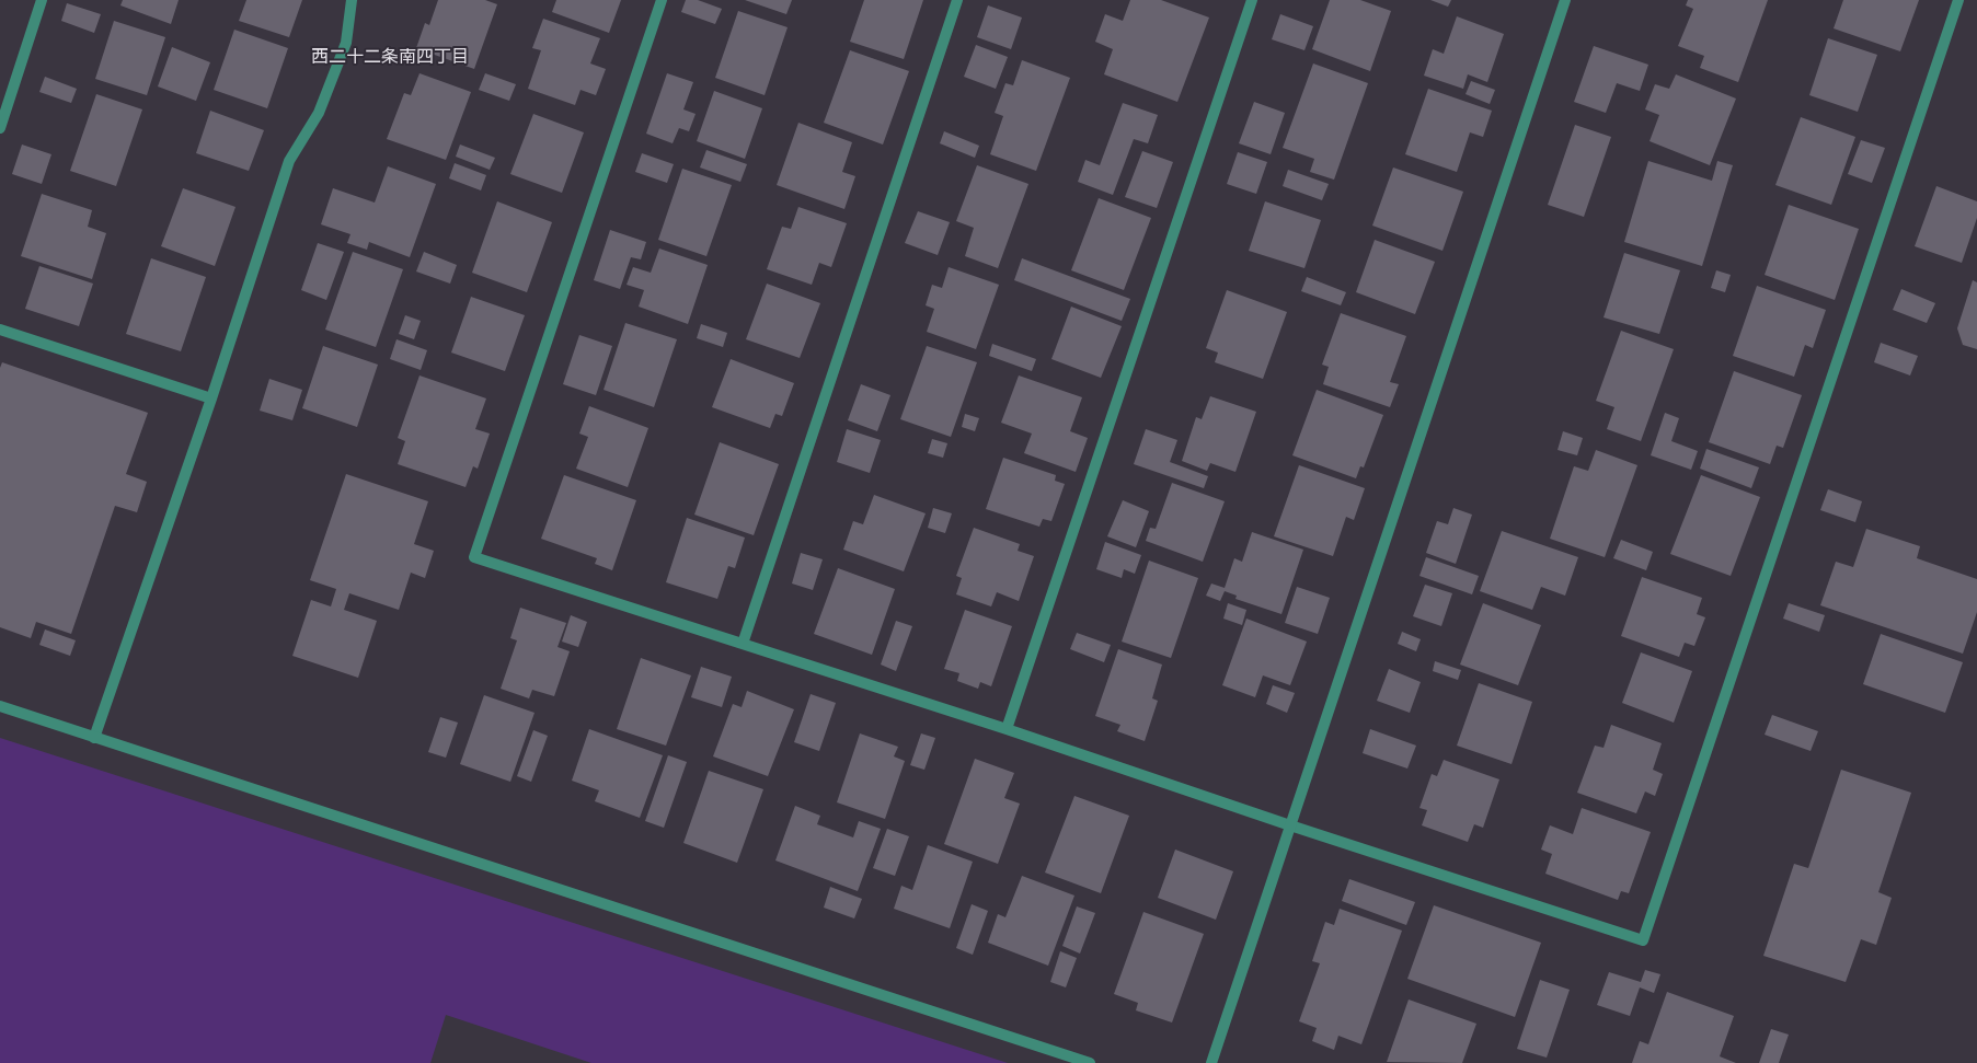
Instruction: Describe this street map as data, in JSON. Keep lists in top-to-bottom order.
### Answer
{
  "districts": ["西二十二条南四丁目"]
}
